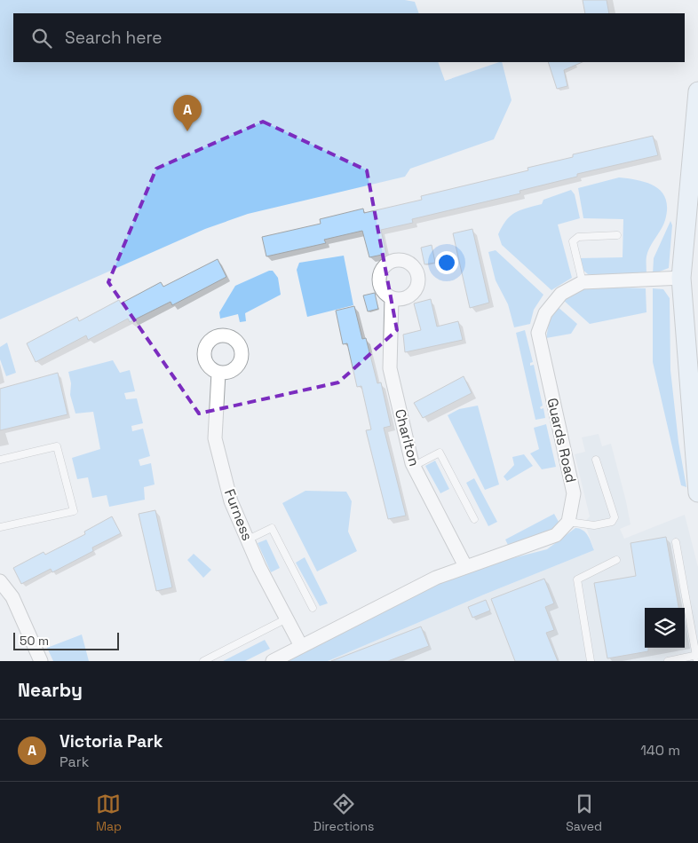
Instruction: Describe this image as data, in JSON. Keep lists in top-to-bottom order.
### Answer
{
  "streets": {
    "street": ["Charlton", "Guards Road", "Furness"]
  },
  "scale_bar": "50 m",
  "page": {
    "search": "Search here",
    "pins": "A",
    "scale": "50 m",
    "heading": "Nearby",
    "list": [
      {
        "mark": "A",
        "name": "Victoria Park",
        "note": "Park",
        "value": "140 m"
      }
    ],
    "nav": ["Map", "Directions", "Saved"]
  }
}
